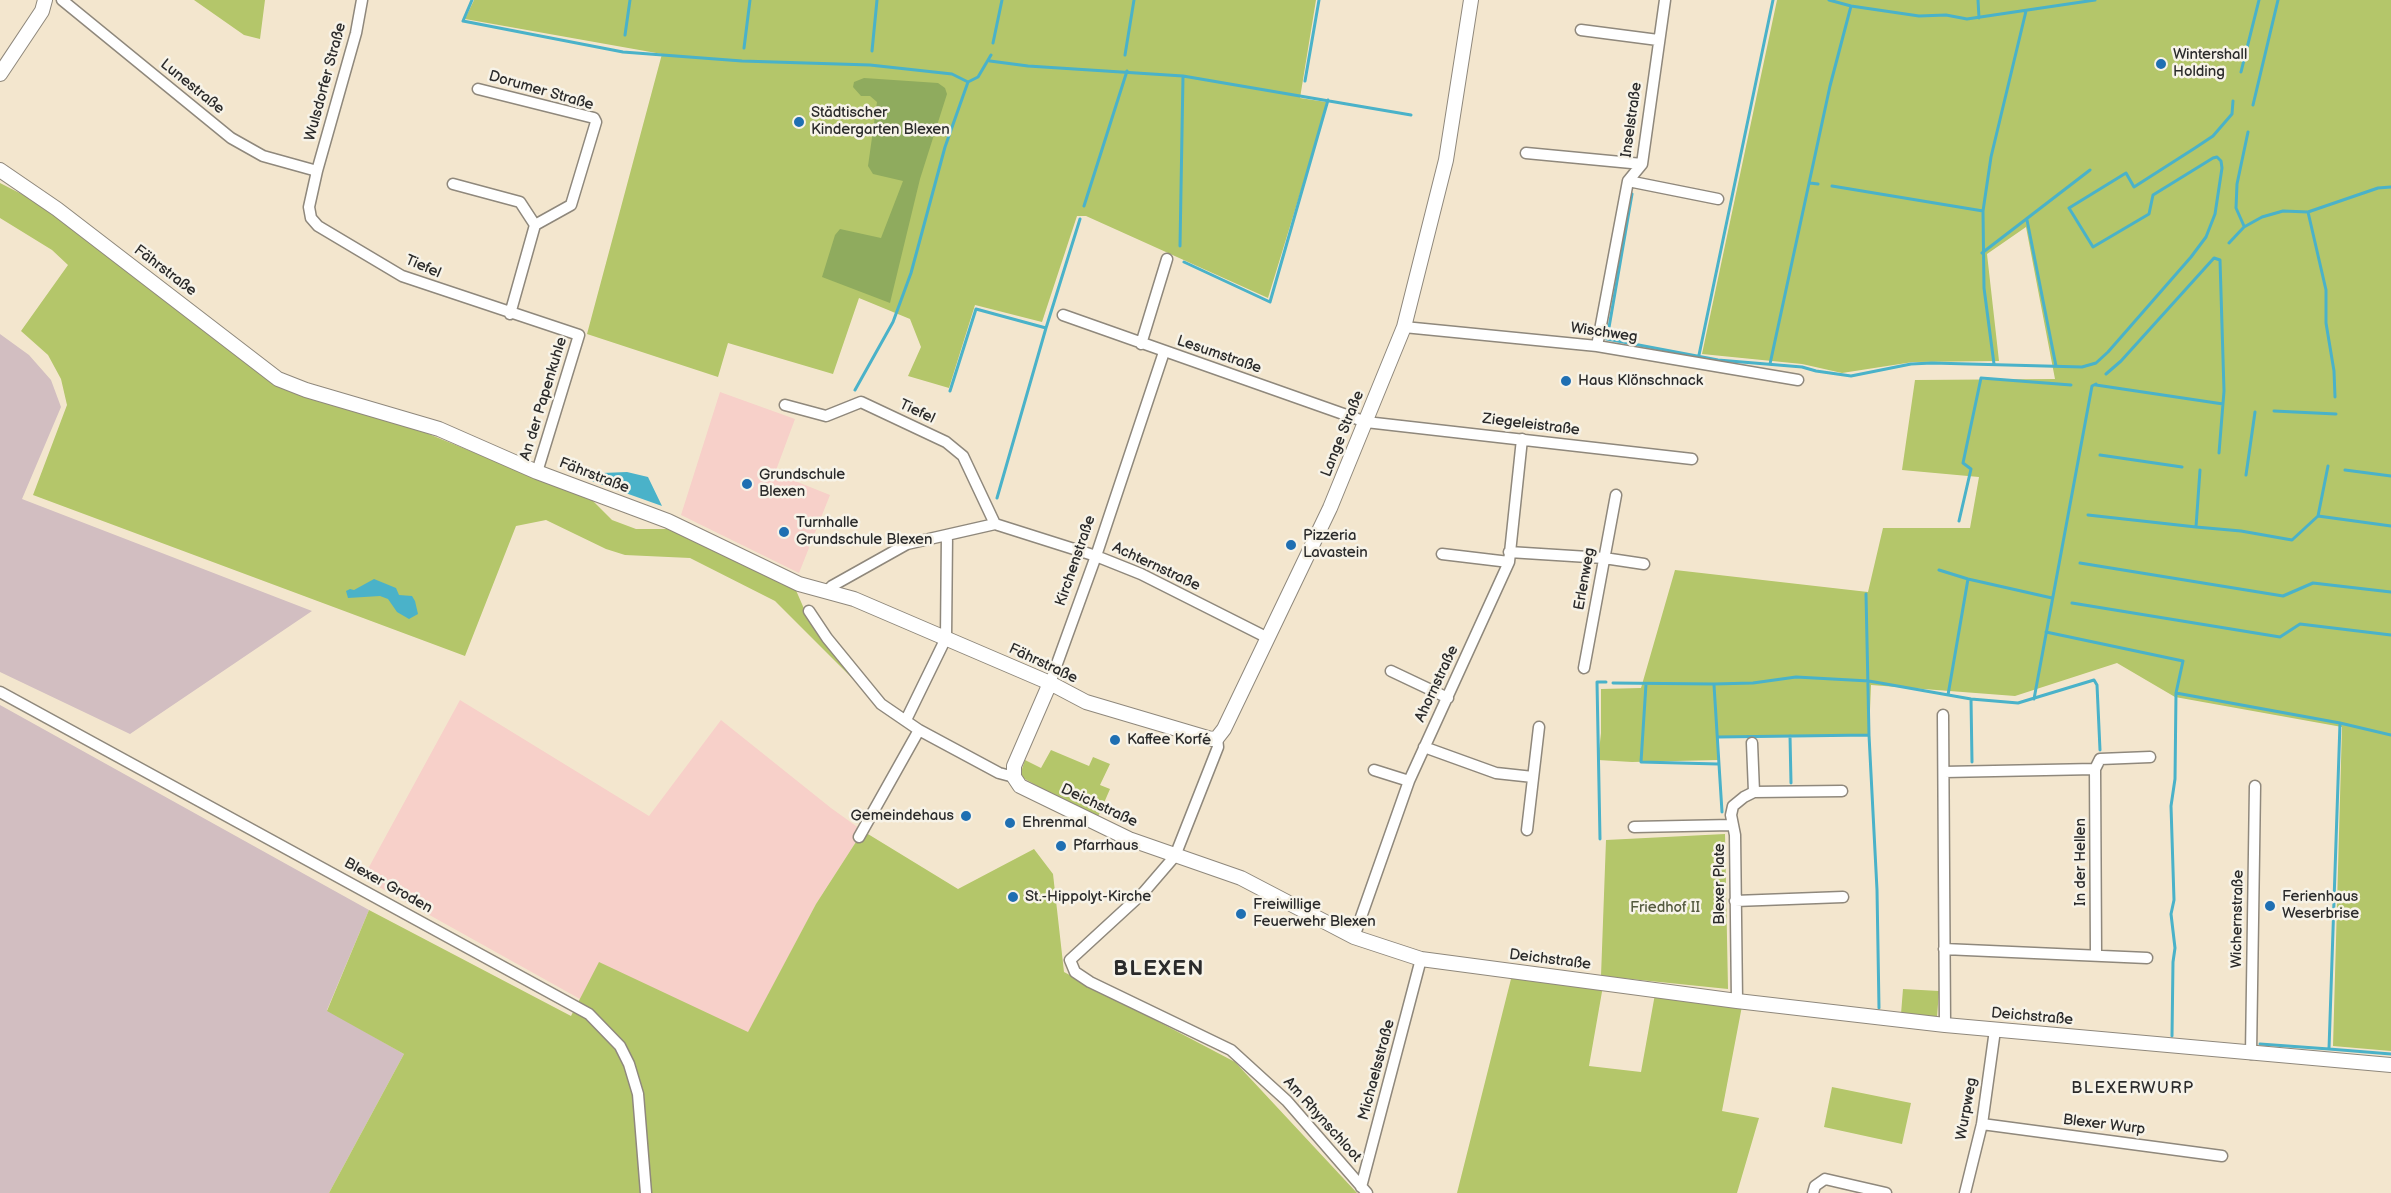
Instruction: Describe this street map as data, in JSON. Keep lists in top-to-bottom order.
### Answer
{
  "streets": {
    "street": [
      "Wulsdorfer Straße",
      "Lunestraße",
      "Dorumer Straße",
      "Inselstraße",
      "Tiefel",
      "Fährstraße",
      "Wischweg",
      "Lesumstraße",
      "An der Papenkuhle",
      "Ziegeleistraße",
      "Lange Straße",
      "Kirchenstraße",
      "Achternstraße",
      "Erlenweg",
      "Ahornstraße",
      "Deichstraße",
      "In der Hellen",
      "Blexer Plate",
      "Blexer Groden",
      "Wichernstraße",
      "Michaelsstraße",
      "Wurpweg",
      "Am Rhynschloot",
      "Blexer Wurp"
    ]
  },
  "crossings": [
    ["Wulsdorfer Straße", "Lunestraße"],
    ["Wulsdorfer Straße", "Tiefel"],
    ["Lunestraße", "Tiefel"],
    ["Inselstraße", "Wischweg"],
    ["Tiefel", "An der Papenkuhle"],
    ["Tiefel", "Achternstraße"],
    ["Fährstraße", "An der Papenkuhle"],
    ["Fährstraße", "Lange Straße"],
    ["Fährstraße", "Kirchenstraße"],
    ["Wischweg", "Lange Straße"],
    ["Lesumstraße", "Ziegeleistraße"],
    ["Lesumstraße", "Lange Straße"],
    ["Lesumstraße", "Kirchenstraße"],
    ["Ziegeleistraße", "Lange Straße"],
    ["Ziegeleistraße", "Ahornstraße"],
    ["Lange Straße", "Achternstraße"],
    ["Lange Straße", "Deichstraße"],
    ["Lange Straße", "Am Rhynschloot"],
    ["Kirchenstraße", "Achternstraße"],
    ["Kirchenstraße", "Deichstraße"],
    ["Ahornstraße", "Deichstraße"],
    ["Deichstraße", "Blexer Plate"],
    ["Deichstraße", "Wichernstraße"],
    ["Deichstraße", "Michaelsstraße"],
    ["Deichstraße", "Wurpweg"],
    ["Michaelsstraße", "Am Rhynschloot"],
    ["Wurpweg", "Blexer Wurp"]
  ],
  "districts": ["BLEXEN", "BLEXERWURP"],
  "parks": ["Friedhof II"],
  "places": [
    "Wintershall Holding",
    "Städtischer Kindergarten Blexen",
    "Haus Klönschnack",
    "Grundschule Blexen",
    "Turnhalle Grundschule Blexen",
    "Pizzeria Lavastein",
    "Kaffee Korfé",
    "Gemeindehaus",
    "Ehrenmal",
    "Pfarrhaus",
    "St.-Hippolyt-Kirche",
    "Ferienhaus Weserbrise",
    "Freiwillige Feuerwehr Blexen"
  ]
}
